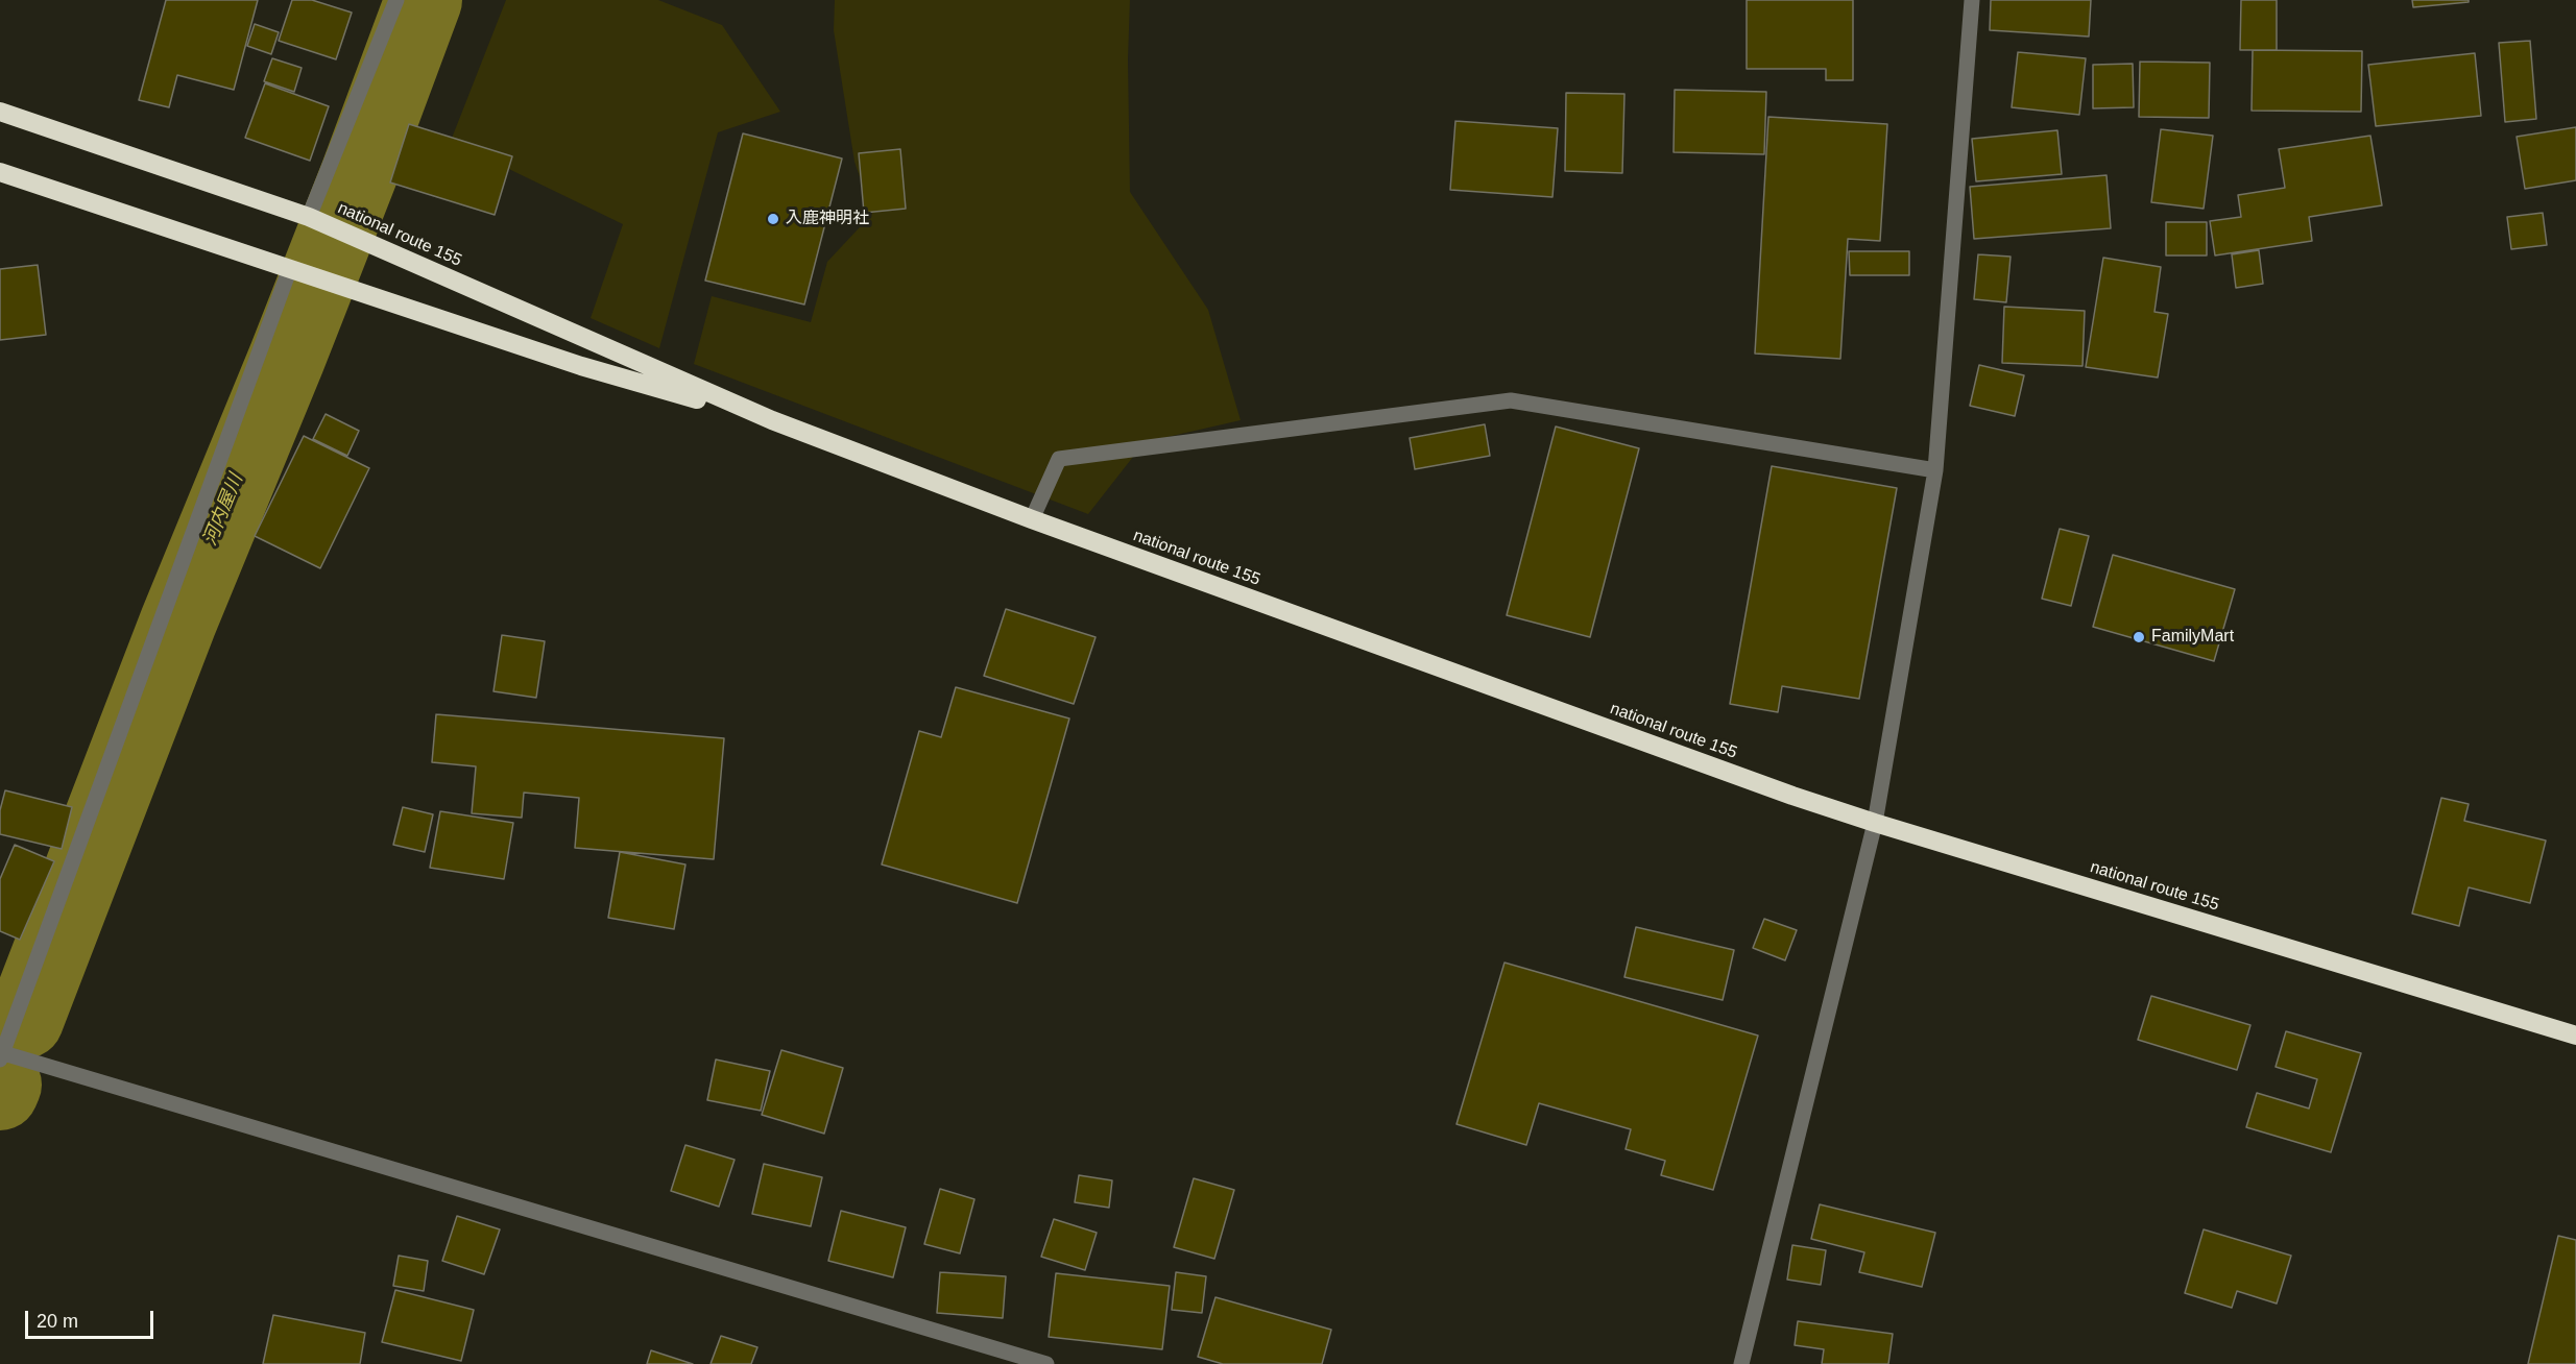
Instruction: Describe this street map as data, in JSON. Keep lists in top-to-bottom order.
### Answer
{
  "streets": {
    "highway": ["national route 155"]
  },
  "water": ["河内屋川"],
  "places": ["入鹿神明社", "FamilyMart"],
  "scale_bar": "20 m"
}
